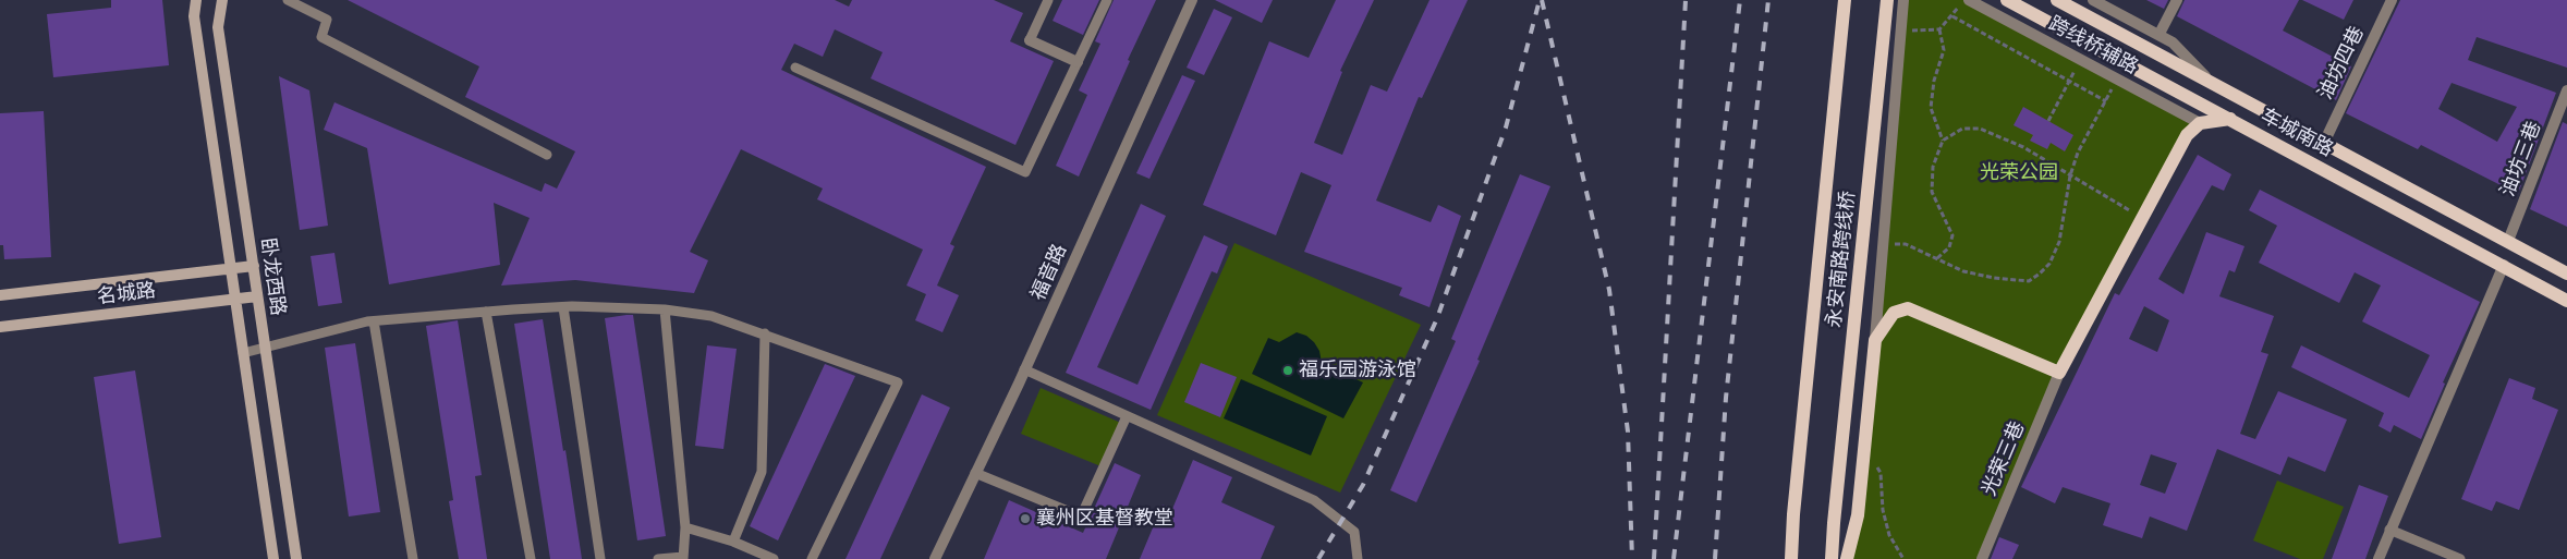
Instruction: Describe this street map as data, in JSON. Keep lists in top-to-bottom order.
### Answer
{
  "streets": {
    "main road": [
      "车城南路",
      "永安南路跨线桥",
      "卧龙西路",
      "名城路"
    ],
    "street": [
      "跨线桥辅路",
      "油坊四巷",
      "油坊三巷",
      "福音路",
      "光荣三巷"
    ]
  },
  "crossings": [
    ["油坊四巷", "车城南路"],
    ["车城南路", "油坊三巷"],
    ["卧龙西路", "名城路"]
  ],
  "parks": ["光荣公园"],
  "places": ["福乐园游泳馆", "襄州区基督教堂"]
}
